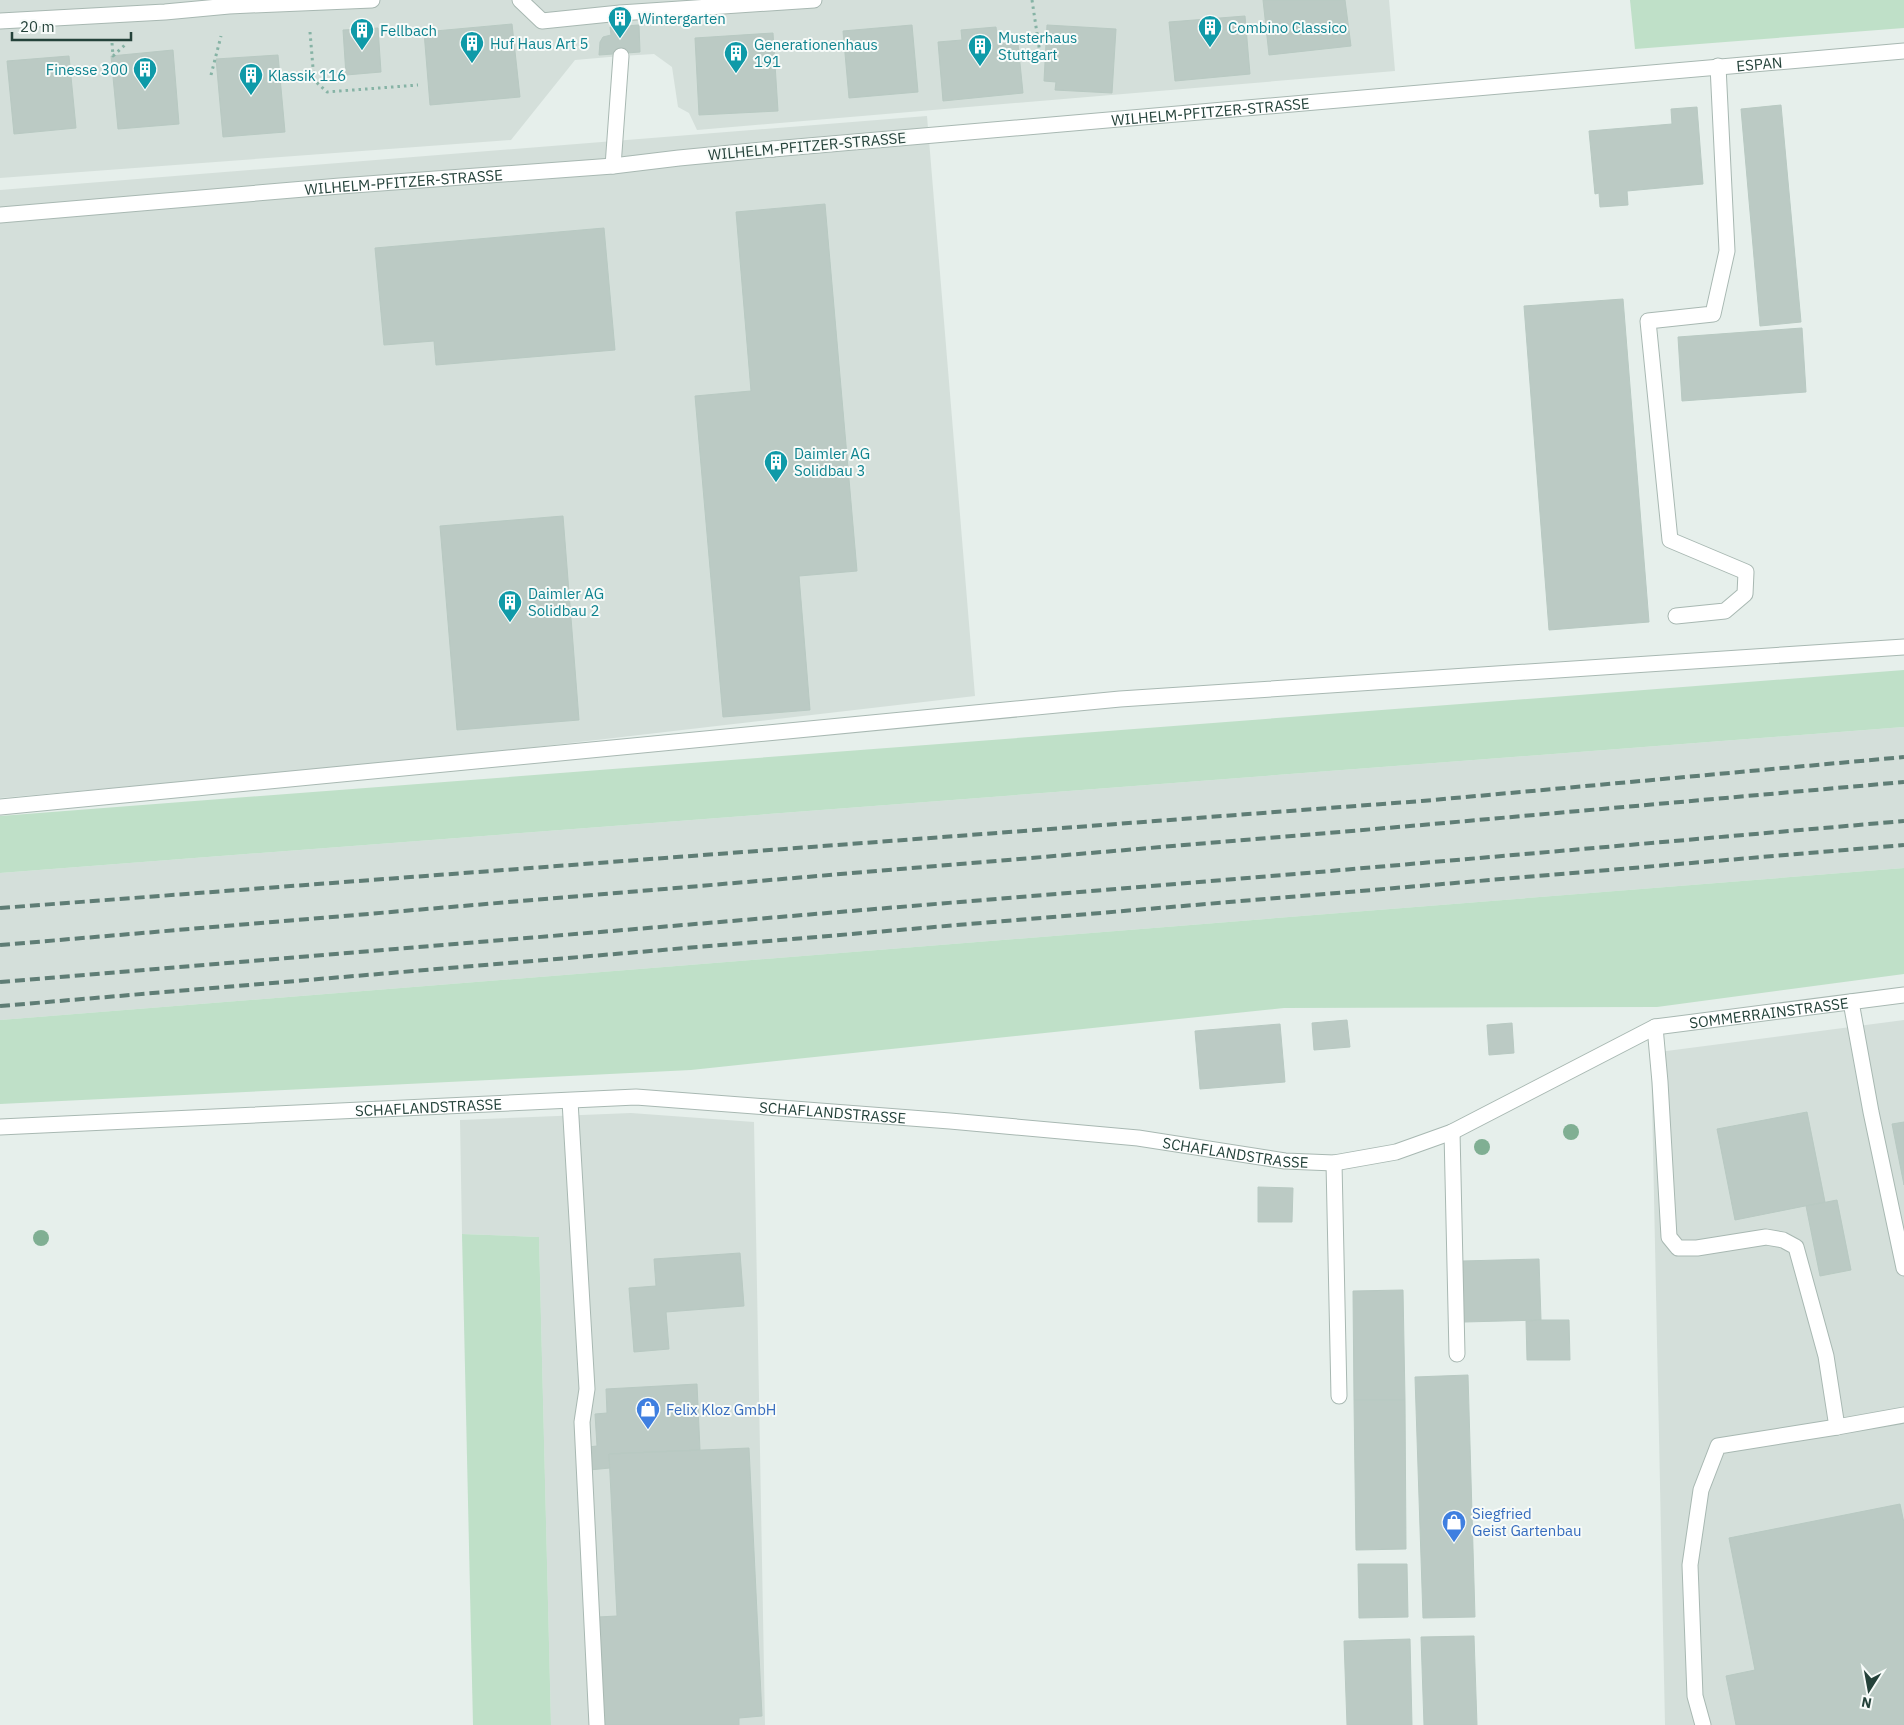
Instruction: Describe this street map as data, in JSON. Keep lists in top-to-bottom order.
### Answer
{
  "streets": {
    "street": [
      "ESPAN",
      "WILHELM-PFITZER-STRASSE",
      "SOMMERRAINSTRASSE",
      "SCHAFLANDSTRASSE"
    ]
  },
  "crossings": [
    ["ESPAN", "WILHELM-PFITZER-STRASSE"],
    ["SOMMERRAINSTRASSE", "SCHAFLANDSTRASSE"]
  ],
  "places": {
    "building": [
      "Wintergarten",
      "Combino Classico",
      "Fellbach",
      "Huf Haus Art 5",
      "Musterhaus Stuttgart",
      "Generationenhaus 191",
      "Finesse 300",
      "Klassik 116",
      "Daimler AG Solidbau 3",
      "Daimler AG Solidbau 2"
    ],
    "shop": ["Felix Kloz GmbH", "Siegfried Geist Gartenbau"]
  },
  "scale_bar": "20 m",
  "north": "bottom"
}
